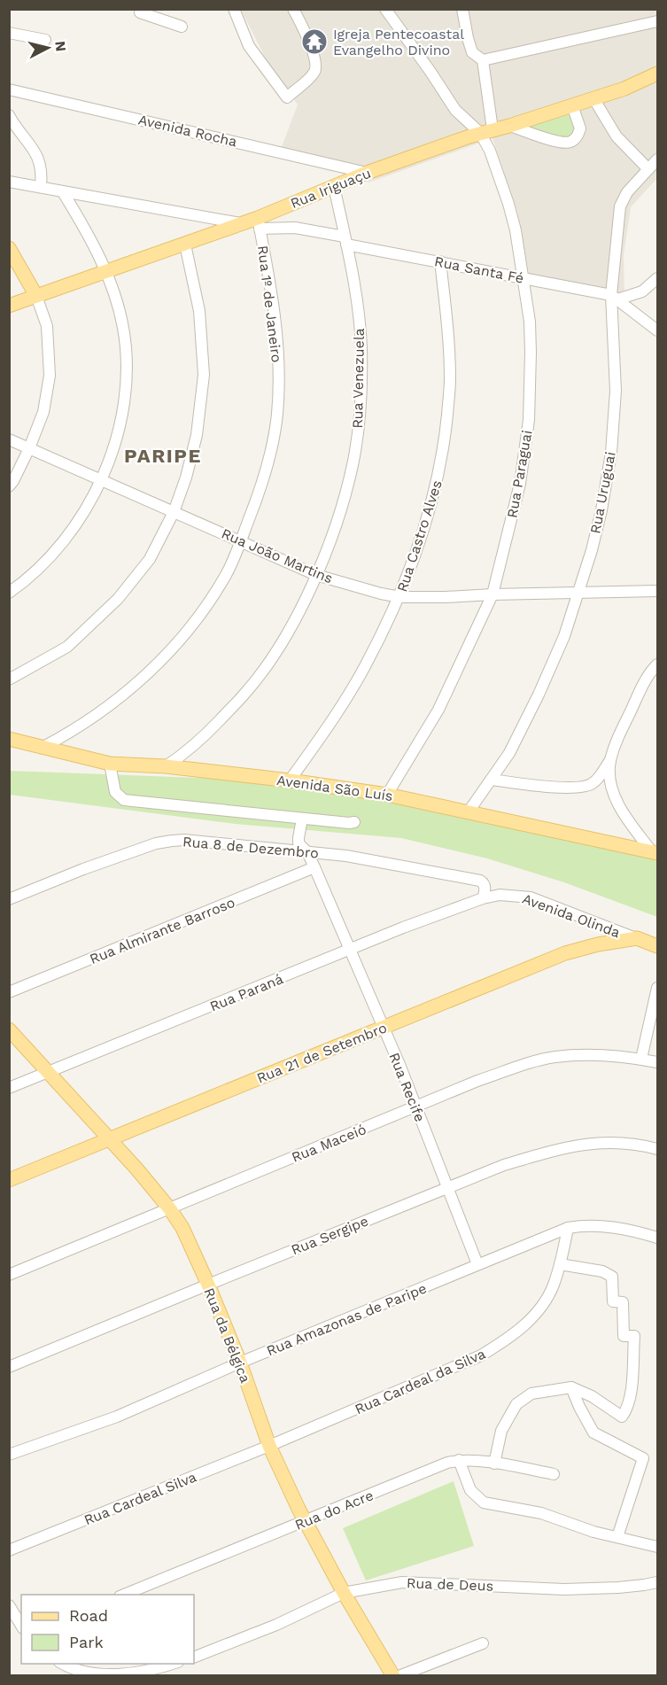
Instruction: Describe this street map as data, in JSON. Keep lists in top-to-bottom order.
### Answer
{
  "streets": {
    "main road": [
      "Rua Iriguaçu",
      "Avenida São Luís",
      "Avenida Olinda",
      "Rua 21 de Setembro",
      "Rua da Bélgica"
    ],
    "street": [
      "Avenida Rocha",
      "Rua Santa Fé",
      "Rua 1º de Janeiro",
      "Rua Venezuela",
      "Rua Paraguai",
      "Rua Uruguai",
      "Rua Castro Alves",
      "Rua João Martins",
      "Rua 8 de Dezembro",
      "Rua Almirante Barroso",
      "Rua Paraná",
      "Rua Recife",
      "Rua Maceió",
      "Rua Sergipe",
      "Rua Amazonas de Paripe",
      "Rua Cardeal da Silva",
      "Rua Cardeal Silva",
      "Rua do Acre",
      "Rua de Deus"
    ]
  },
  "crossings": [
    ["Avenida Rocha", "Rua Iriguaçu"],
    ["Rua Iriguaçu", "Rua Santa Fé"],
    ["Rua Iriguaçu", "Rua 1º de Janeiro"],
    ["Rua Iriguaçu", "Rua Venezuela"],
    ["Rua Iriguaçu", "Rua Paraguai"],
    ["Rua Santa Fé", "Rua 1º de Janeiro"],
    ["Rua Santa Fé", "Rua Venezuela"],
    ["Rua Santa Fé", "Rua Paraguai"],
    ["Rua Santa Fé", "Rua Uruguai"],
    ["Rua Santa Fé", "Rua Castro Alves"],
    ["Rua 1º de Janeiro", "Rua João Martins"],
    ["Rua 1º de Janeiro", "Avenida São Luís"],
    ["Rua Venezuela", "Rua João Martins"],
    ["Rua Venezuela", "Avenida São Luís"],
    ["Rua Paraguai", "Rua João Martins"],
    ["Rua Paraguai", "Avenida São Luís"],
    ["Rua Uruguai", "Rua João Martins"],
    ["Rua Uruguai", "Avenida São Luís"],
    ["Rua Castro Alves", "Rua João Martins"],
    ["Rua Castro Alves", "Avenida São Luís"],
    ["Rua 8 de Dezembro", "Avenida Olinda"],
    ["Rua 8 de Dezembro", "Rua Paraná"],
    ["Rua 8 de Dezembro", "Rua Recife"],
    ["Avenida Olinda", "Rua Paraná"],
    ["Avenida Olinda", "Rua 21 de Setembro"],
    ["Rua Almirante Barroso", "Rua Recife"],
    ["Rua Paraná", "Rua Recife"],
    ["Rua Paraná", "Rua da Bélgica"],
    ["Rua 21 de Setembro", "Rua Recife"],
    ["Rua 21 de Setembro", "Rua da Bélgica"],
    ["Rua Recife", "Rua Maceió"],
    ["Rua Recife", "Rua Sergipe"],
    ["Rua Recife", "Rua Amazonas de Paripe"],
    ["Rua Maceió", "Rua da Bélgica"],
    ["Rua Sergipe", "Rua da Bélgica"],
    ["Rua Amazonas de Paripe", "Rua da Bélgica"],
    ["Rua Amazonas de Paripe", "Rua Cardeal da Silva"],
    ["Rua da Bélgica", "Rua Cardeal da Silva"],
    ["Rua da Bélgica", "Rua Cardeal Silva"],
    ["Rua da Bélgica", "Rua do Acre"],
    ["Rua da Bélgica", "Rua de Deus"],
    ["Rua Cardeal da Silva", "Rua Cardeal Silva"]
  ],
  "districts": ["PARIPE"],
  "places": {
    "temple": ["Igreja Pentecoastal Evangelho Divino"]
  },
  "legend": ["Road", "Park"],
  "north": "right"
}
